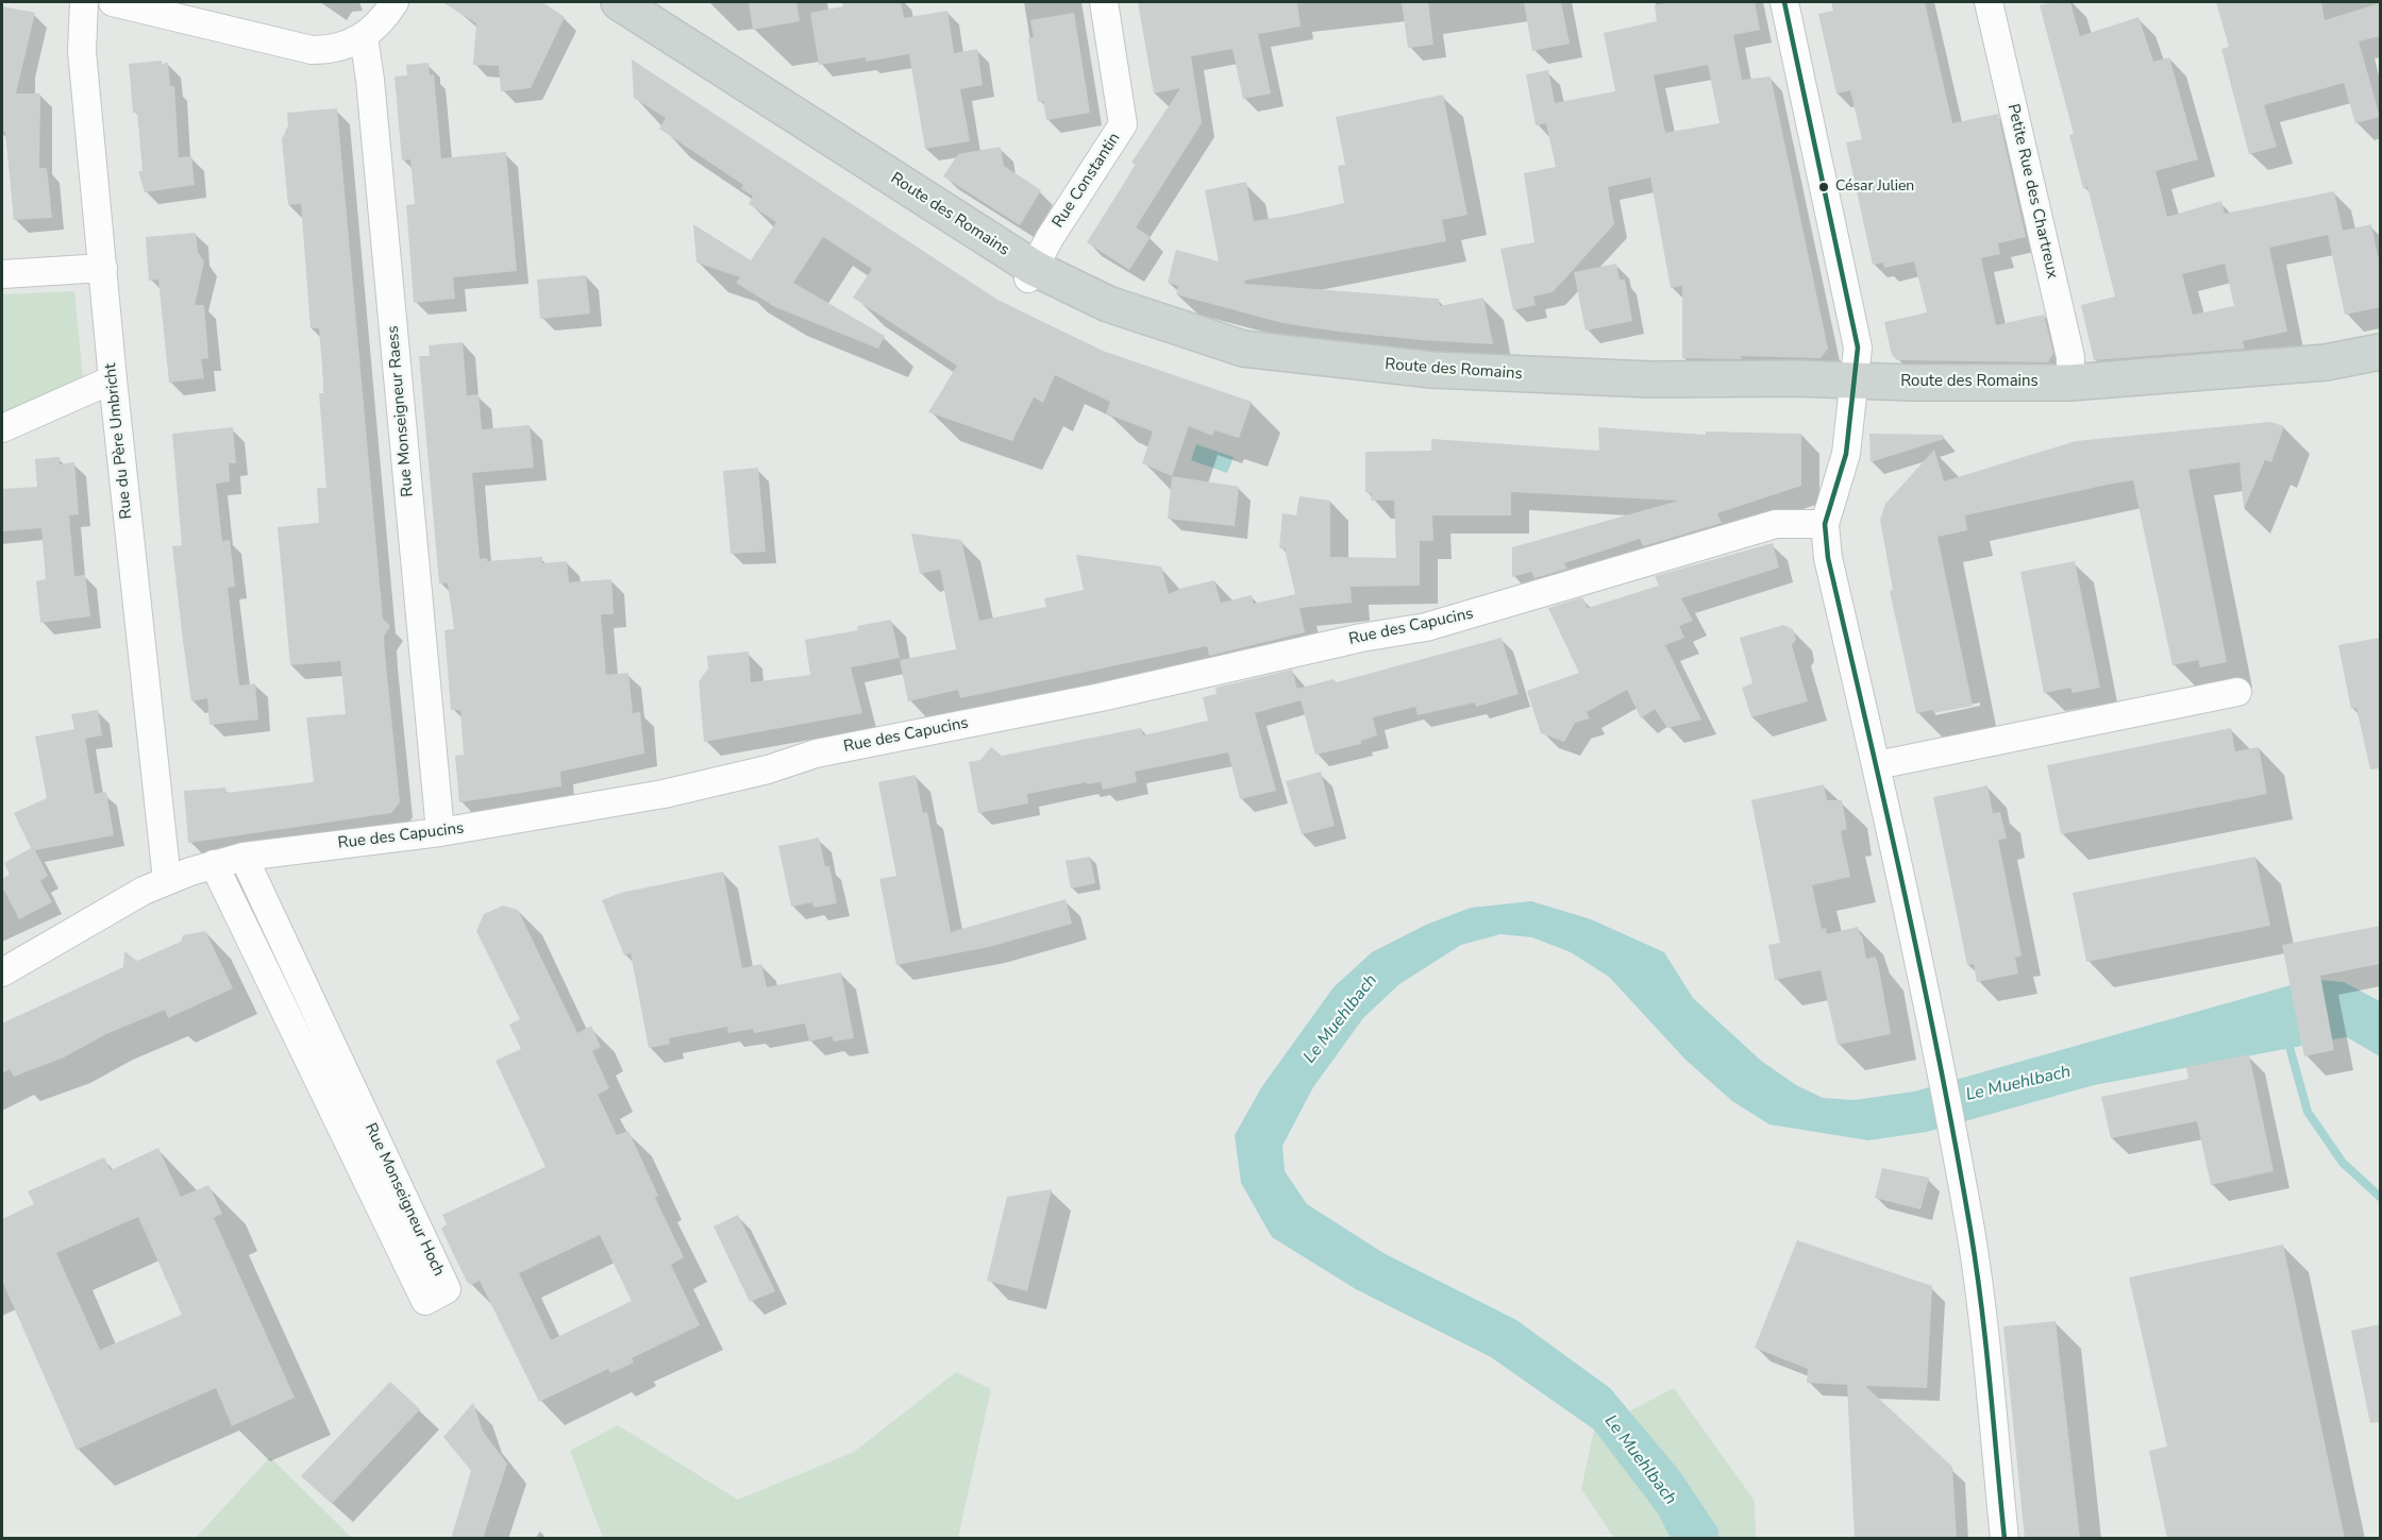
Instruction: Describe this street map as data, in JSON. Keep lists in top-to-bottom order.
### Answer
{
  "streets": {
    "main road": ["Route des Romains"],
    "street": [
      "Rue Constantin",
      "Petite Rue des Chartreux",
      "Rue Monseigneur Raess",
      "Rue du Père Umbricht",
      "Rue des Capucins",
      "Rue Monseigneur Hoch"
    ]
  },
  "crossings": [
    ["Rue Constantin", "Route des Romains"],
    ["Petite Rue des Chartreux", "Route des Romains"],
    ["Rue Monseigneur Raess", "Rue des Capucins"],
    ["Rue du Père Umbricht", "Rue des Capucins"],
    ["Rue des Capucins", "Rue Monseigneur Hoch"]
  ],
  "water": ["Le Muehlbach"],
  "places": ["César Julien"]
}
